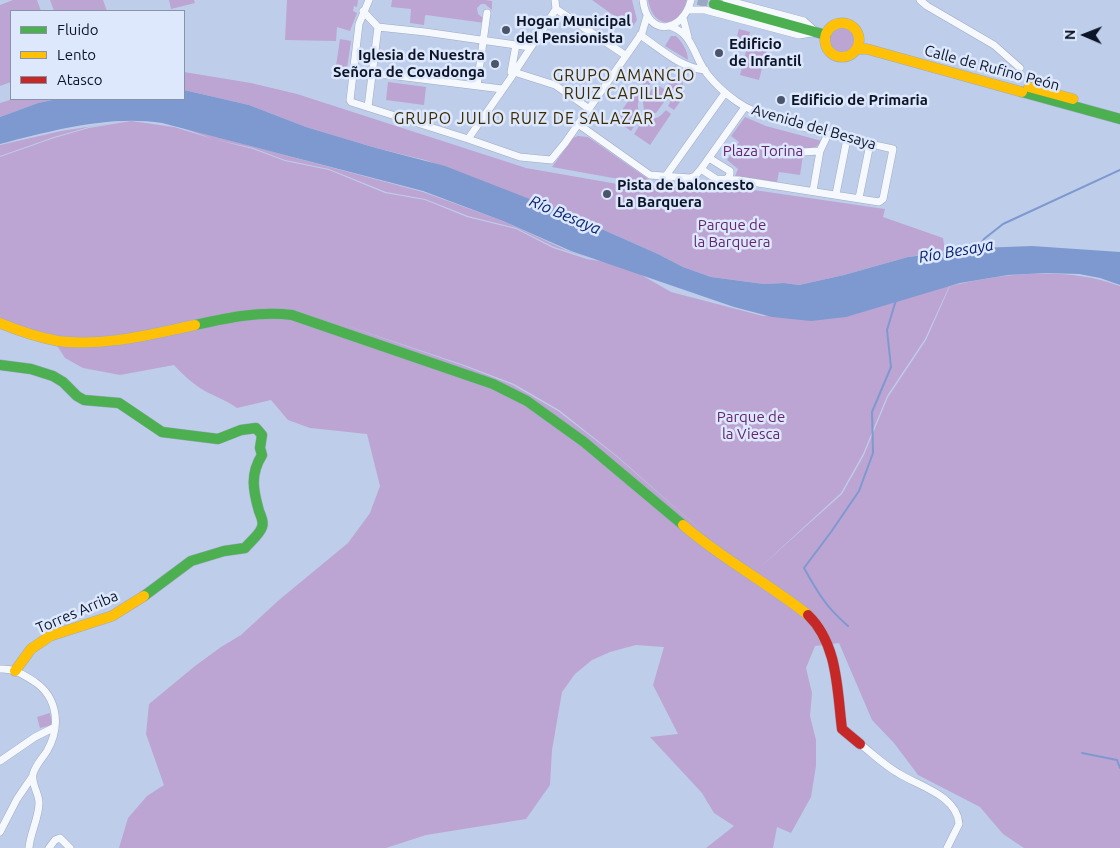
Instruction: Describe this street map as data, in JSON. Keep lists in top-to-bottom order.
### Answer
{
  "streets": {
    "street": ["Calle de Rufino Peón", "Avenida del Besaya", "Torres Arriba"]
  },
  "districts": ["GRUPO AMANCIO RUIZ CAPILLAS", "GRUPO JULIO RUIZ DE SALAZAR"],
  "water": ["Río Besaya"],
  "parks": ["Plaza Torina", "Parque de la Barquera", "Parque de la Viesca"],
  "places": [
    "Hogar Municipal del Pensionista",
    "Edificio de Infantil",
    "Iglesia de Nuestra Señora de Covadonga",
    "Edificio de Primaria",
    "Pista de baloncesto La Barquera"
  ],
  "legend": ["Fluido", "Lento", "Atasco"],
  "north": "left"
}
